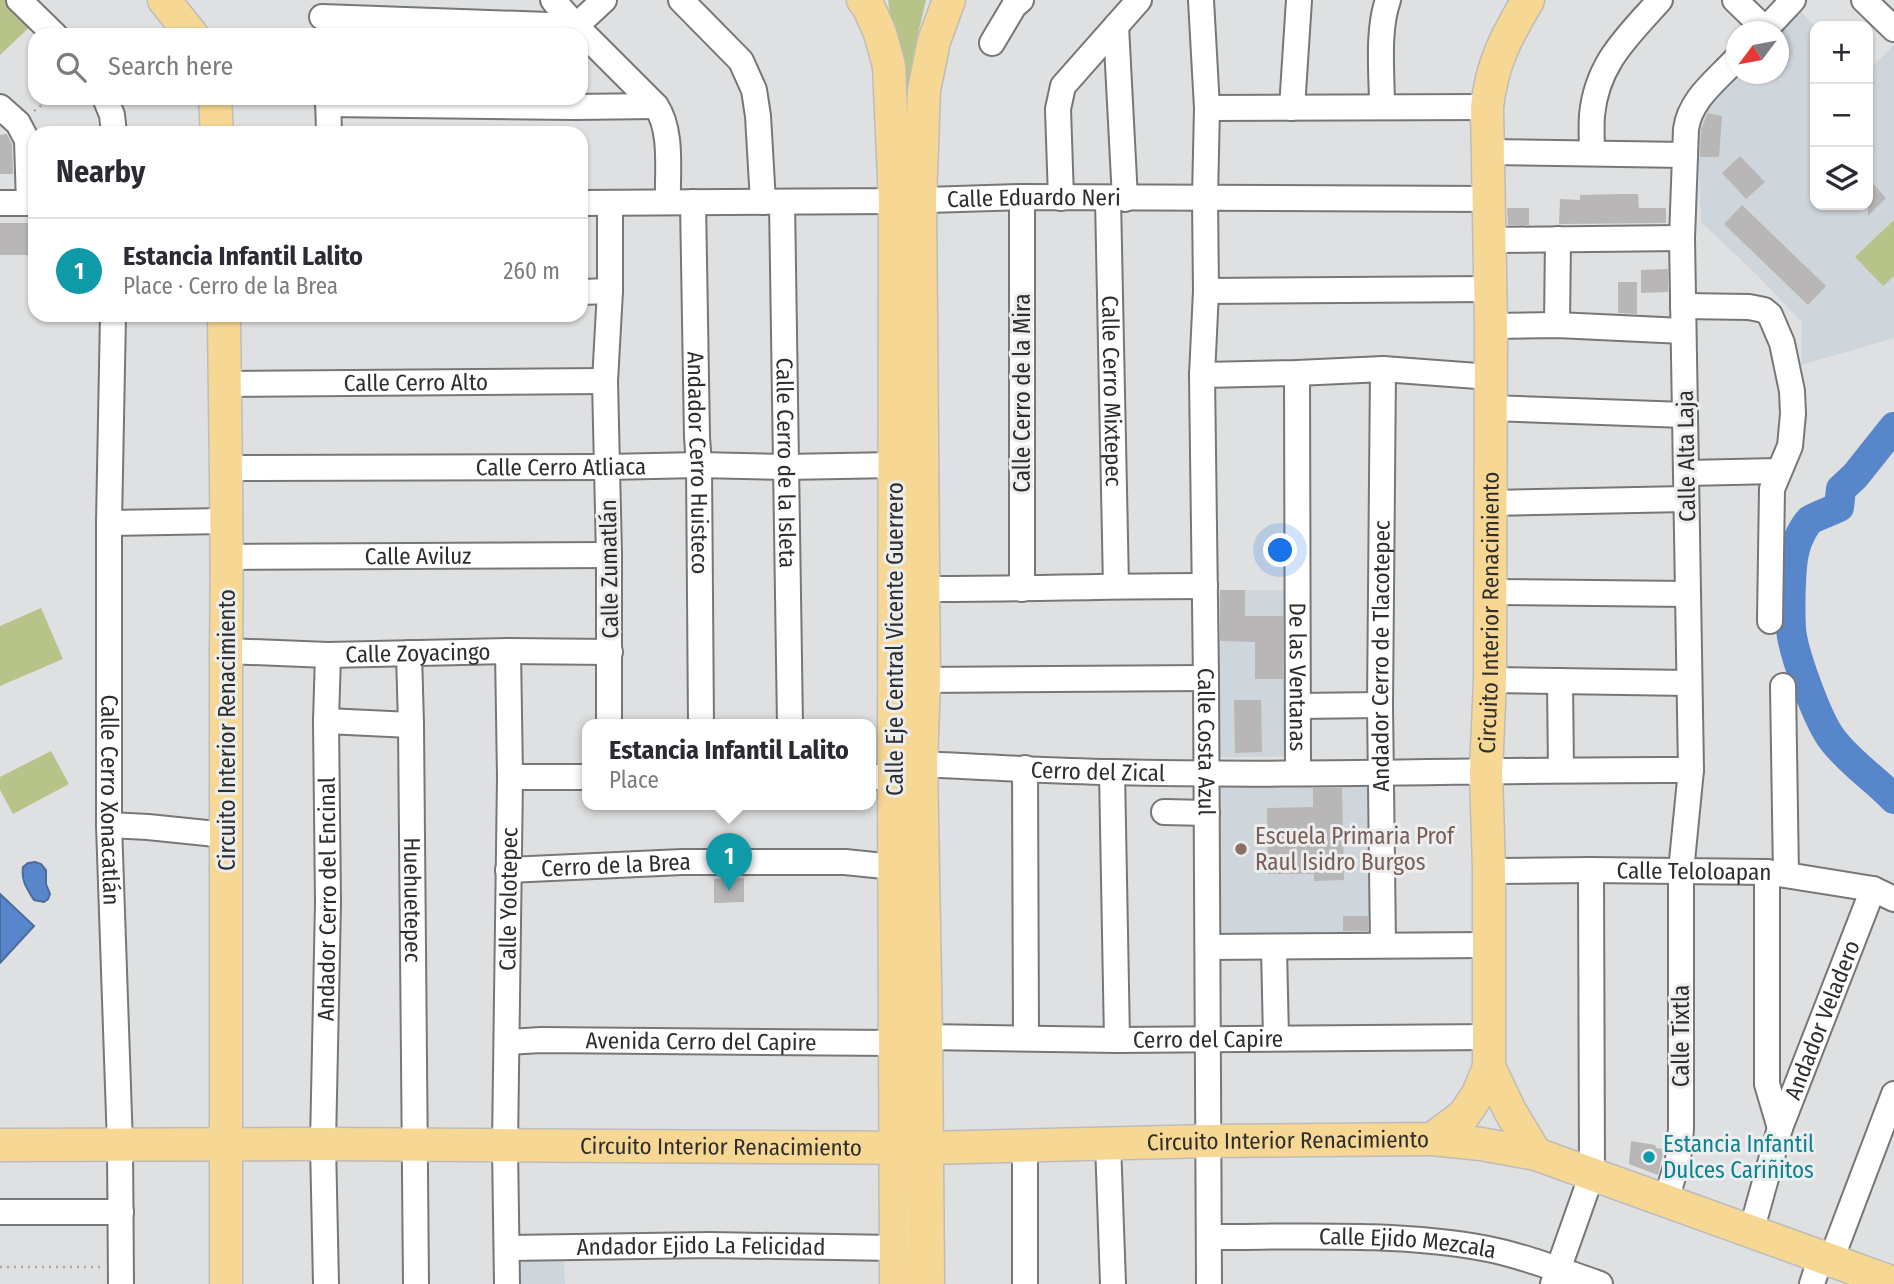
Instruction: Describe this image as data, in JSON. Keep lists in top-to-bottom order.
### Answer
{
  "streets": {
    "main road": ["Circuito Interior Renacimiento", "Calle Eje Central Vicente Guerrero"],
    "street": [
      "Calle Eduardo Neri",
      "Calle Cerro Alto",
      "Calle Cerro Mixtepec",
      "Calle Cerro de la Mira",
      "Calle Alta Laja",
      "Andador Cerro Huisteco",
      "Calle Cerro de la Isleta",
      "Calle Cerro Atliaca",
      "Calle Aviluz",
      "Calle Zumatlán",
      "Calle Zoyacingo",
      "Andador Cerro de Tlacotepec",
      "De las Ventanas",
      "Calle Costa Azul",
      "Cerro del Zical",
      "Calle Cerro Xonacatlán",
      "Cerro de la Brea",
      "Calle Teloloapan",
      "Andador Cerro del Encinal",
      "Calle Yolotepec",
      "Huehuetepec",
      "Andador Veladero",
      "Calle Tixtla",
      "Cerro del Capire",
      "Avenida Cerro del Capire",
      "Calle Ejido Mezcala",
      "Andador Ejido La Felicidad"
    ]
  },
  "crossings": [
    ["Calle Eduardo Neri", "Calle Cerro Mixtepec"],
    ["Calle Eduardo Neri", "Calle Cerro de la Mira"],
    ["Calle Eduardo Neri", "Andador Cerro Huisteco"],
    ["Calle Eduardo Neri", "Calle Cerro de la Isleta"],
    ["Calle Eduardo Neri", "Calle Zumatlán"],
    ["Calle Eduardo Neri", "Circuito Interior Renacimiento"],
    ["Calle Eduardo Neri", "Calle Eje Central Vicente Guerrero"],
    ["Calle Eduardo Neri", "Calle Costa Azul"],
    ["Calle Cerro Alto", "Calle Zumatlán"],
    ["Calle Cerro Alto", "Circuito Interior Renacimiento"],
    ["Calle Alta Laja", "Cerro del Zical"],
    ["Calle Alta Laja", "Calle Teloloapan"],
    ["Calle Alta Laja", "Calle Tixtla"],
    ["Andador Cerro Huisteco", "Calle Cerro Atliaca"],
    ["Calle Cerro de la Isleta", "Calle Cerro Atliaca"],
    ["Calle Cerro Atliaca", "Calle Zumatlán"],
    ["Calle Cerro Atliaca", "Circuito Interior Renacimiento"],
    ["Calle Cerro Atliaca", "Calle Eje Central Vicente Guerrero"],
    ["Calle Aviluz", "Calle Zumatlán"],
    ["Calle Aviluz", "Circuito Interior Renacimiento"],
    ["Calle Zumatlán", "Calle Zoyacingo"],
    ["Circuito Interior Renacimiento", "Calle Eje Central Vicente Guerrero"],
    ["Circuito Interior Renacimiento", "Calle Zoyacingo"],
    ["Circuito Interior Renacimiento", "Calle Costa Azul"],
    ["Circuito Interior Renacimiento", "Cerro del Zical"],
    ["Circuito Interior Renacimiento", "Calle Cerro Xonacatlán"],
    ["Circuito Interior Renacimiento", "Calle Teloloapan"],
    ["Circuito Interior Renacimiento", "Andador Cerro del Encinal"],
    ["Circuito Interior Renacimiento", "Calle Yolotepec"],
    ["Circuito Interior Renacimiento", "Huehuetepec"],
    ["Circuito Interior Renacimiento", "Cerro del Capire"],
    ["Calle Eje Central Vicente Guerrero", "Cerro del Zical"],
    ["Calle Eje Central Vicente Guerrero", "Cerro de la Brea"],
    ["Calle Eje Central Vicente Guerrero", "Cerro del Capire"],
    ["Calle Eje Central Vicente Guerrero", "Avenida Cerro del Capire"],
    ["Calle Eje Central Vicente Guerrero", "Andador Ejido La Felicidad"],
    ["Calle Zoyacingo", "Andador Cerro del Encinal"],
    ["Calle Zoyacingo", "Calle Yolotepec"],
    ["Calle Zoyacingo", "Huehuetepec"],
    ["Andador Cerro de Tlacotepec", "Cerro del Zical"],
    ["De las Ventanas", "Cerro del Zical"],
    ["Calle Costa Azul", "Cerro del Zical"],
    ["Calle Costa Azul", "Cerro del Capire"],
    ["Calle Costa Azul", "Calle Ejido Mezcala"],
    ["Cerro de la Brea", "Calle Yolotepec"],
    ["Calle Teloloapan", "Andador Veladero"],
    ["Calle Teloloapan", "Calle Tixtla"],
    ["Calle Yolotepec", "Avenida Cerro del Capire"],
    ["Calle Yolotepec", "Andador Ejido La Felicidad"]
  ],
  "places": ["Escuela Primaria Prof Raul Isidro Burgos", "Estancia Infantil Dulces Cariñitos"],
  "north": "bottom left",
  "page": {
    "map_buttons": ["+", "−"],
    "search": "Search here",
    "heading": "Nearby",
    "list": [
      {
        "mark": "1",
        "name": "Estancia Infantil Lalito",
        "note": "Place · Cerro de la Brea",
        "value": "260 m"
      }
    ],
    "popup": ["Estancia Infantil Lalito", "Place"],
    "pins": "1"
  }
}
